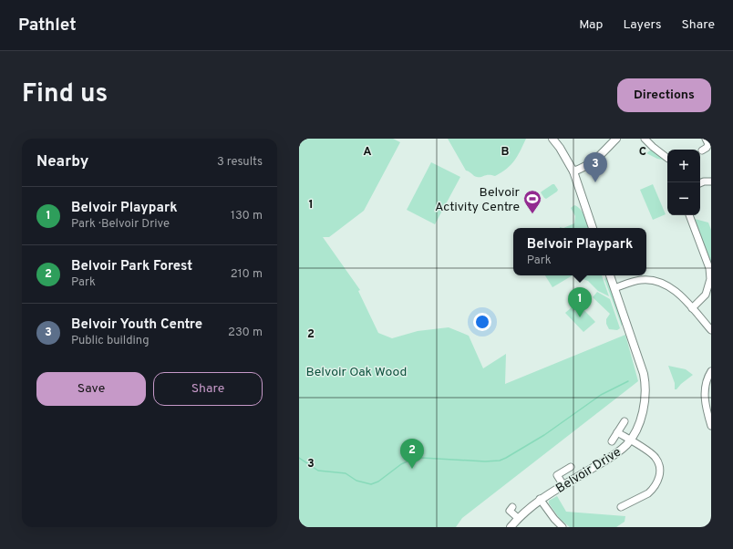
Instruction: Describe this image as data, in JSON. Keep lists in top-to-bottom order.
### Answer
{
  "streets": {
    "street": ["Belvoir Drive"]
  },
  "parks": ["Belvoir Oak Wood"],
  "places": {
    "sports": ["Belvoir Activity Centre"]
  },
  "page": {
    "header": "Pathlet",
    "nav": ["Map", "Layers", "Share"],
    "title": "Find us",
    "buttons": [
      "Directions",
      ["Save", "Share"]
    ],
    "heading": ["Nearby", "3 results"],
    "map_buttons": ["+", "−"],
    "pins": ["3", "1", "2"],
    "list": [
      {
        "mark": "1",
        "name": "Belvoir Playpark",
        "note": "Park · Belvoir Drive",
        "value": "130 m"
      },
      {
        "mark": "2",
        "name": "Belvoir Park Forest",
        "note": "Park",
        "value": "210 m"
      },
      {
        "mark": "3",
        "name": "Belvoir Youth Centre",
        "note": "Public building",
        "value": "230 m"
      }
    ],
    "popup": ["Belvoir Playpark", "Park"]
  },
  "grid": {
    "columns": ["A", "B", "C"],
    "rows": ["1", "2", "3"]
  }
}
